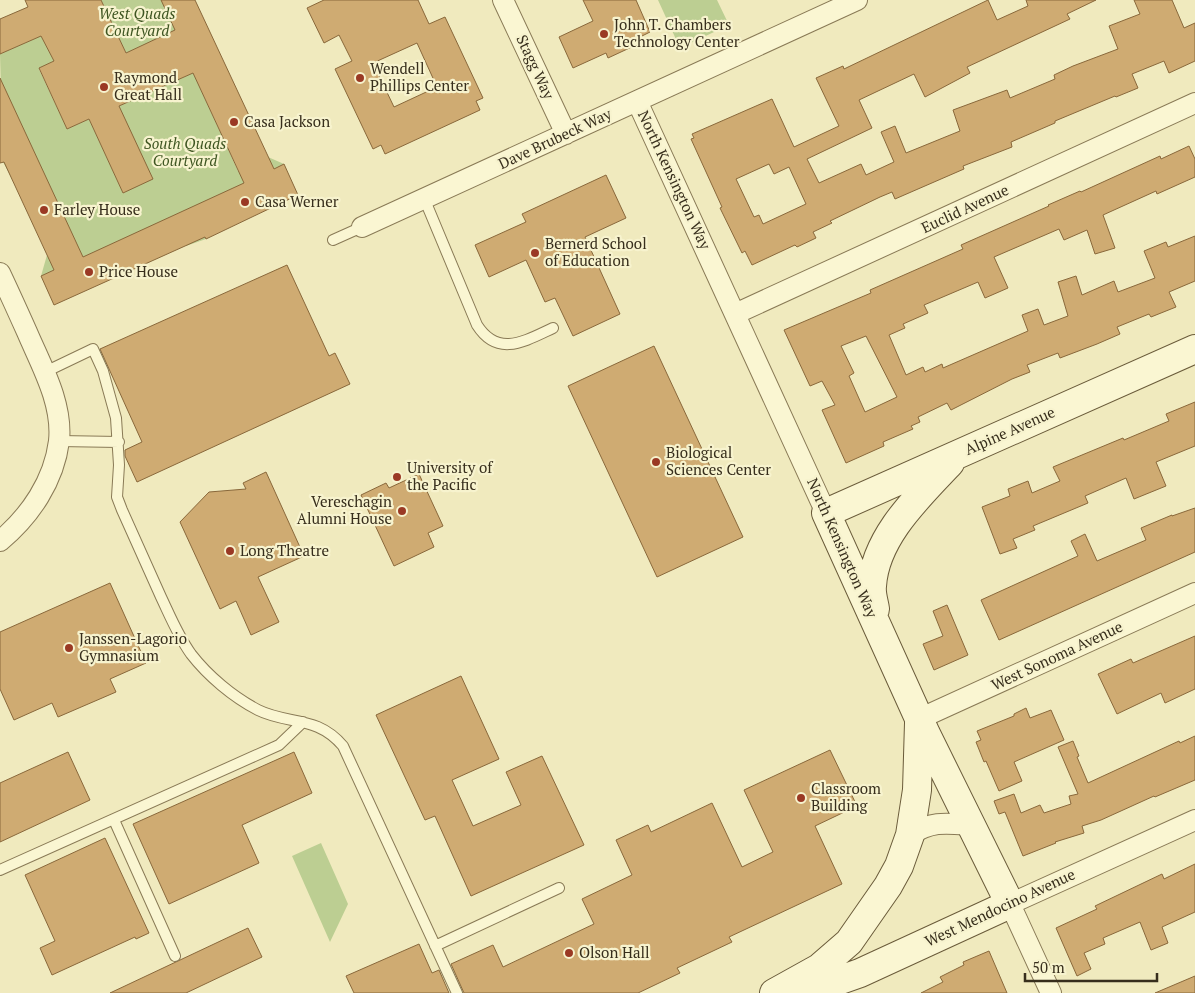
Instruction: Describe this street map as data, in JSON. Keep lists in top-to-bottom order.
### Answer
{
  "streets": {
    "street": [
      "Stagg Way",
      "Dave Brubeck Way",
      "North Kensington Way",
      "Euclid Avenue",
      "Alpine Avenue",
      "West Sonoma Avenue",
      "West Mendocino Avenue"
    ]
  },
  "crossings": [
    ["Stagg Way", "Dave Brubeck Way"],
    ["Dave Brubeck Way", "North Kensington Way"],
    ["North Kensington Way", "Euclid Avenue"],
    ["North Kensington Way", "Alpine Avenue"],
    ["North Kensington Way", "West Sonoma Avenue"],
    ["North Kensington Way", "West Mendocino Avenue"]
  ],
  "parks": ["West Quads Courtyard", "South Quads Courtyard"],
  "places": [
    "John T. Chambers Technology Center",
    "Wendell Phillips Center",
    "Raymond Great Hall",
    "Casa Jackson",
    "Casa Werner",
    "Farley House",
    "Bernerd School of Education",
    "Price House",
    "Biological Sciences Center",
    "University of the Pacific",
    "Vereschagin Alumni House",
    "Long Theatre",
    "Janssen-Lagorio Gymnasium",
    "Classroom Building",
    "Olson Hall"
  ],
  "scale_bar": "50 m"
}
